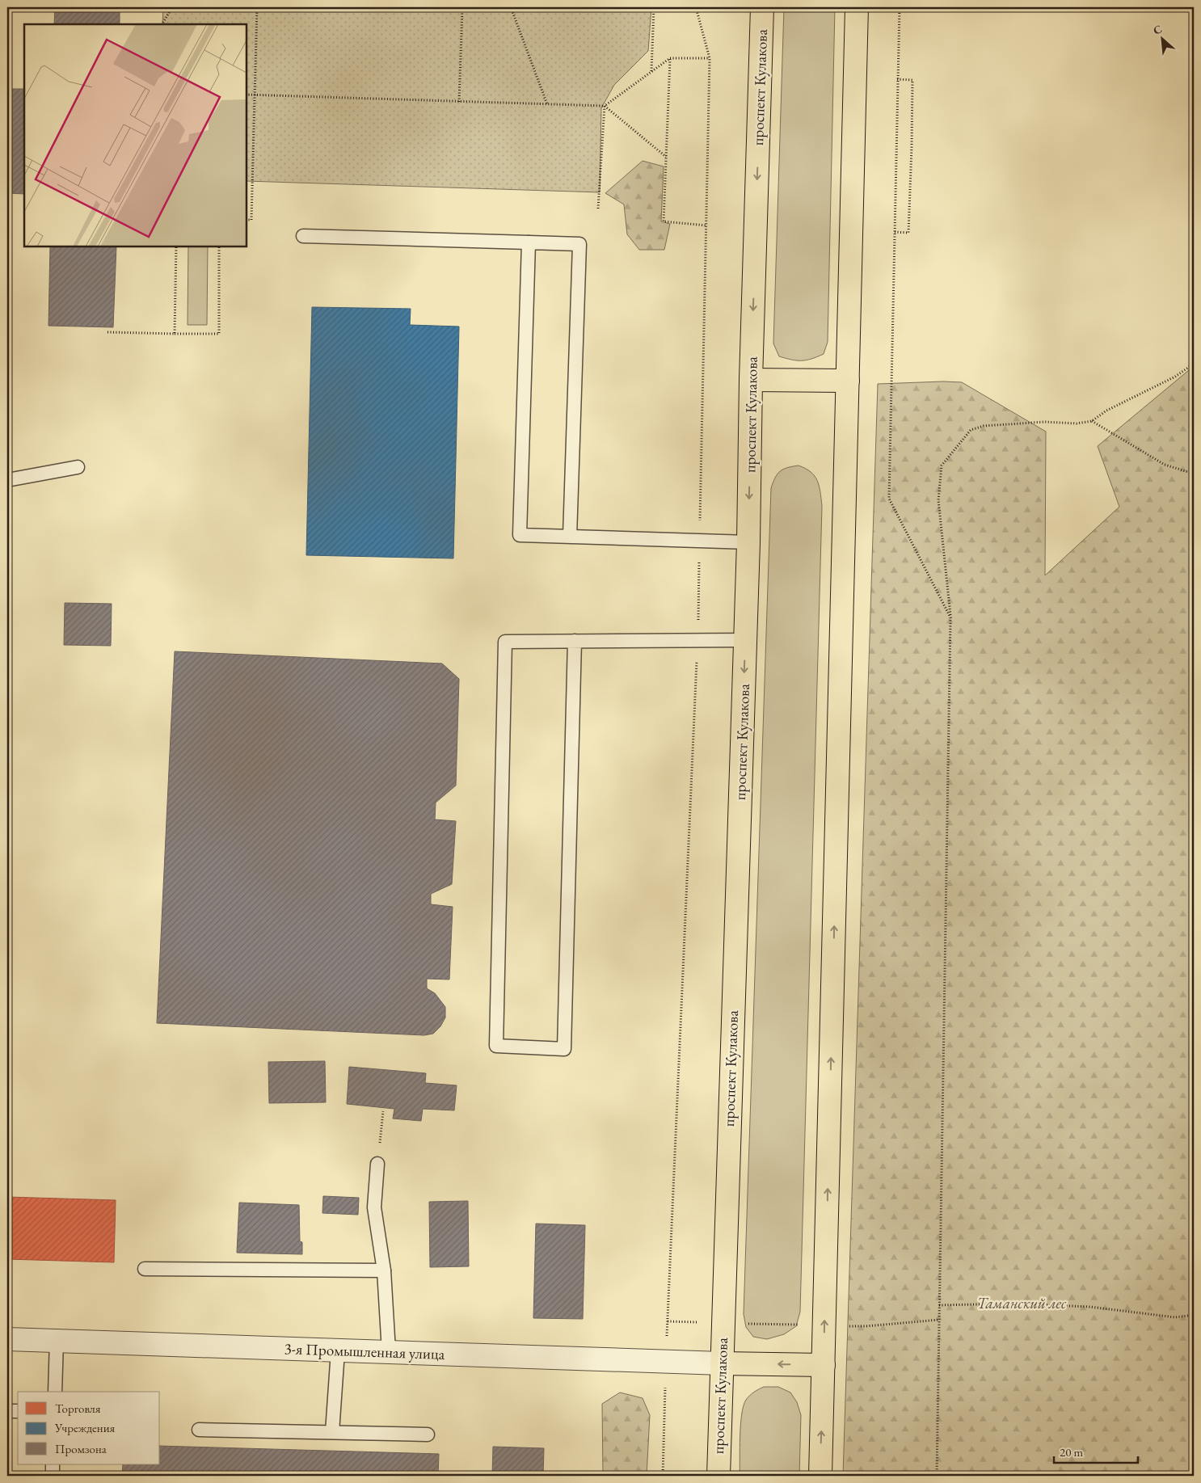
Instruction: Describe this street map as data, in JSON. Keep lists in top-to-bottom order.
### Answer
{
  "streets": {
    "main road": ["проспект Кулакова"],
    "street": ["3-я Промышленная улица"]
  },
  "crossings": [
    ["проспект Кулакова", "3-я Промышленная улица"]
  ],
  "parks": ["Таманский лес"],
  "legend": ["Торговля", "Учреждения", "Промзона"],
  "scale_bar": "20 m",
  "north": "top left"
}
